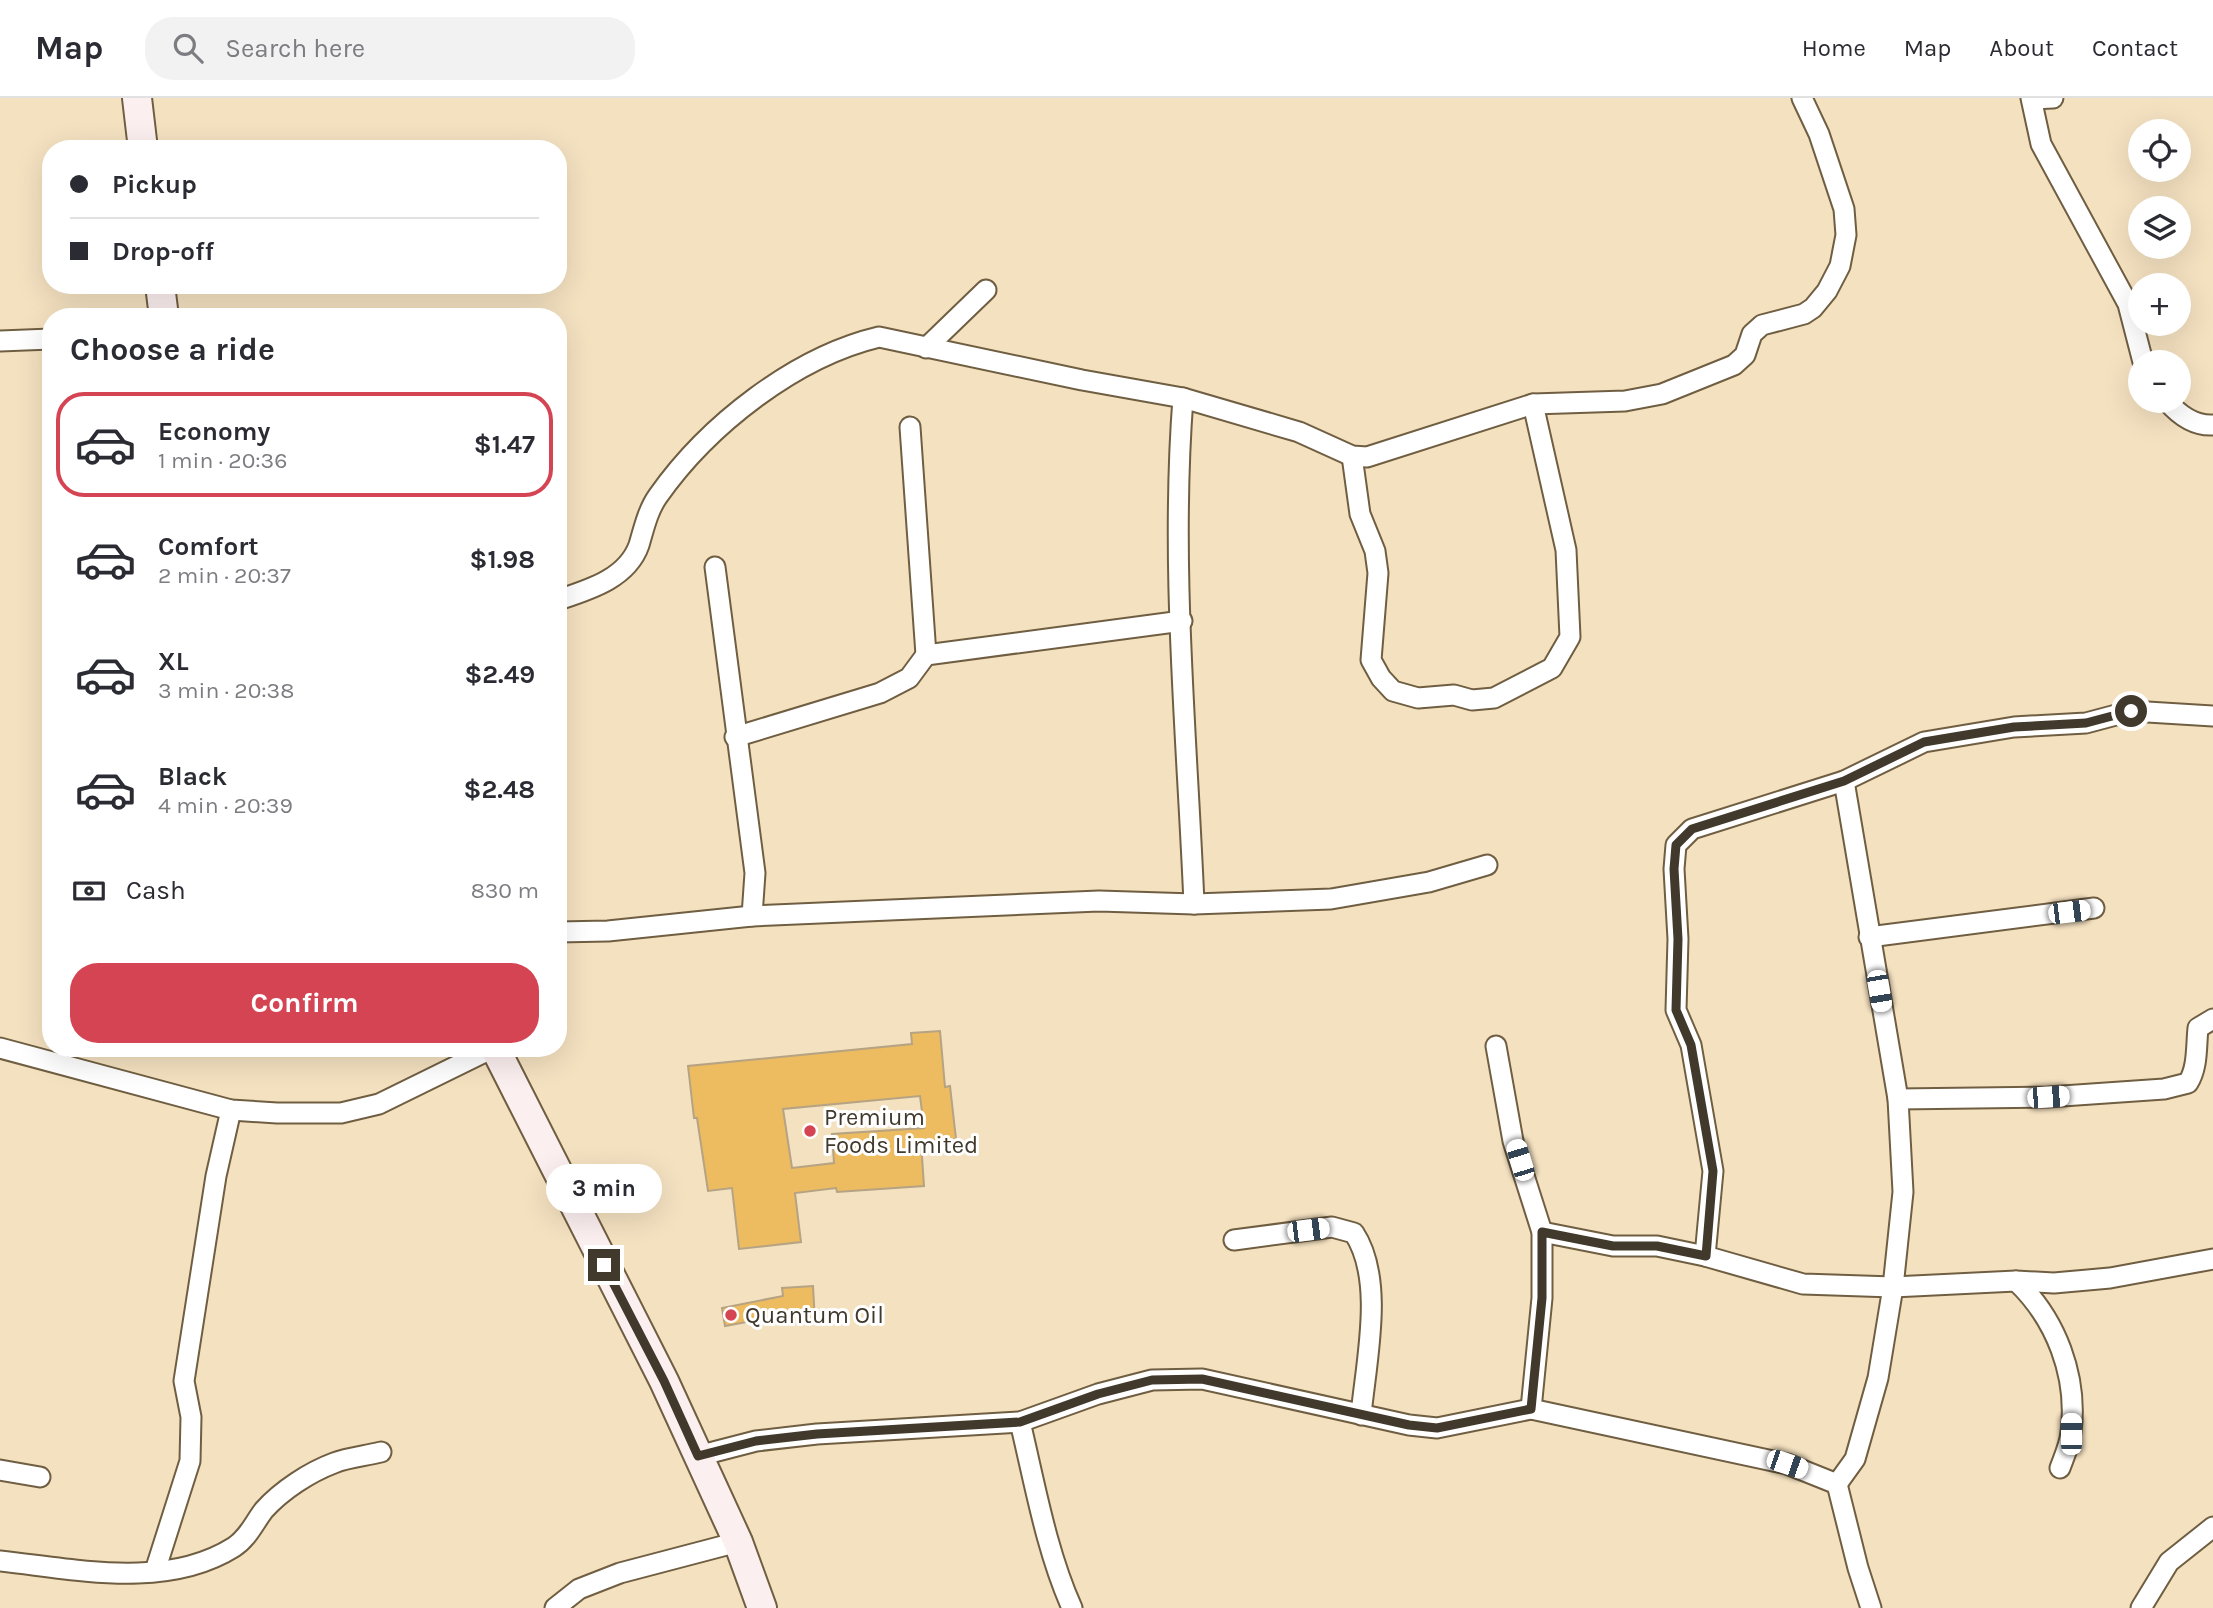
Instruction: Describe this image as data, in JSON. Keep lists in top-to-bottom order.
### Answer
{
  "places": ["Premium Foods Limited", "Quantum Oil"],
  "page": {
    "header": "Map",
    "search": "Search here",
    "nav": [
      "Home",
      "Map",
      "About",
      "Contact"
    ],
    "map_buttons": ["+", "−"],
    "banner": ["Pickup", "Drop-off"],
    "heading": "Choose a ride",
    "list": [
      {
        "name": "Economy",
        "note": "1 min · 20:36",
        "value": "$1.47"
      },
      {
        "name": "Comfort",
        "note": "2 min · 20:37",
        "value": "$1.98"
      },
      {
        "name": "XL",
        "note": "3 min · 20:38",
        "value": "$2.49"
      },
      {
        "name": "Black",
        "note": "4 min · 20:39",
        "value": "$2.48"
      }
    ],
    "pay": ["Cash", "830 m"],
    "buttons": "Confirm",
    "bubble": "3 min"
  }
}
